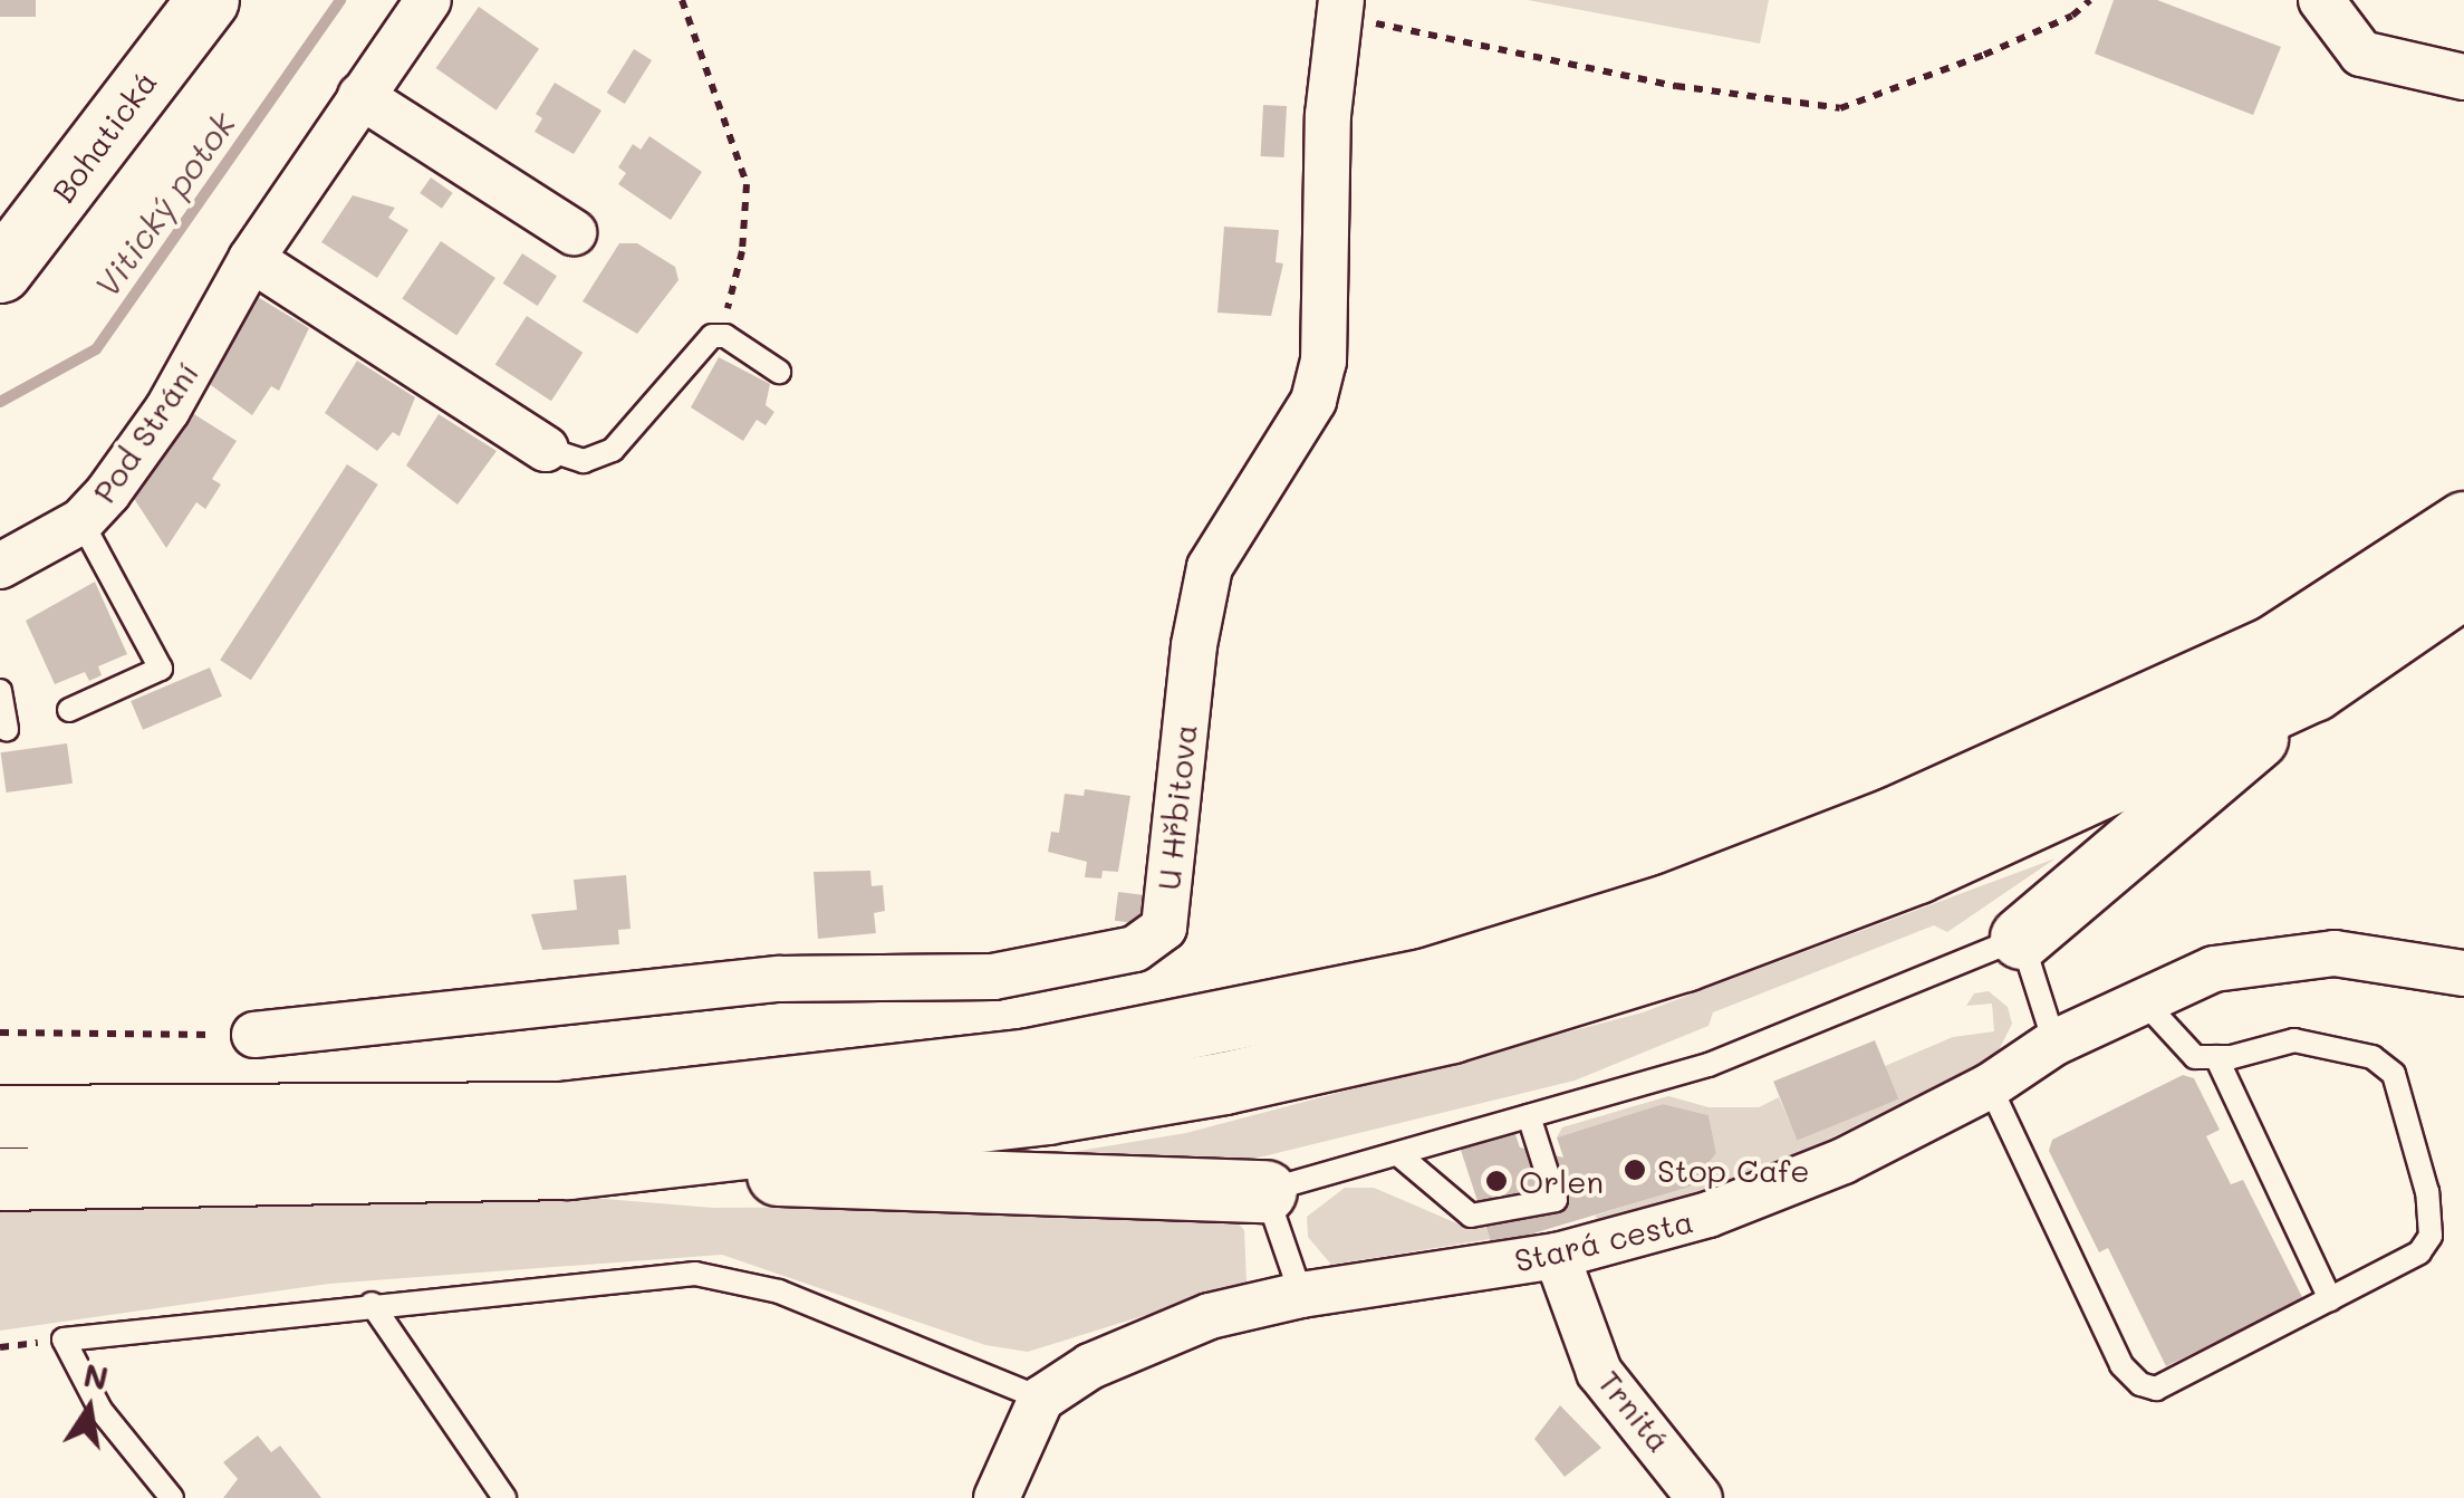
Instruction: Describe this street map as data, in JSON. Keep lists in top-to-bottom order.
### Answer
{
  "streets": {
    "main road": ["Bohatická"],
    "street": [
      "Pod Strání",
      "U Hřbitova",
      "Stará cesta",
      "Trnitá"
    ]
  },
  "crossings": [
    ["Stará cesta", "Trnitá"]
  ],
  "water": ["Vitický potok"],
  "places": ["Stop Cafe", "Orlen"],
  "north": "top"
}
